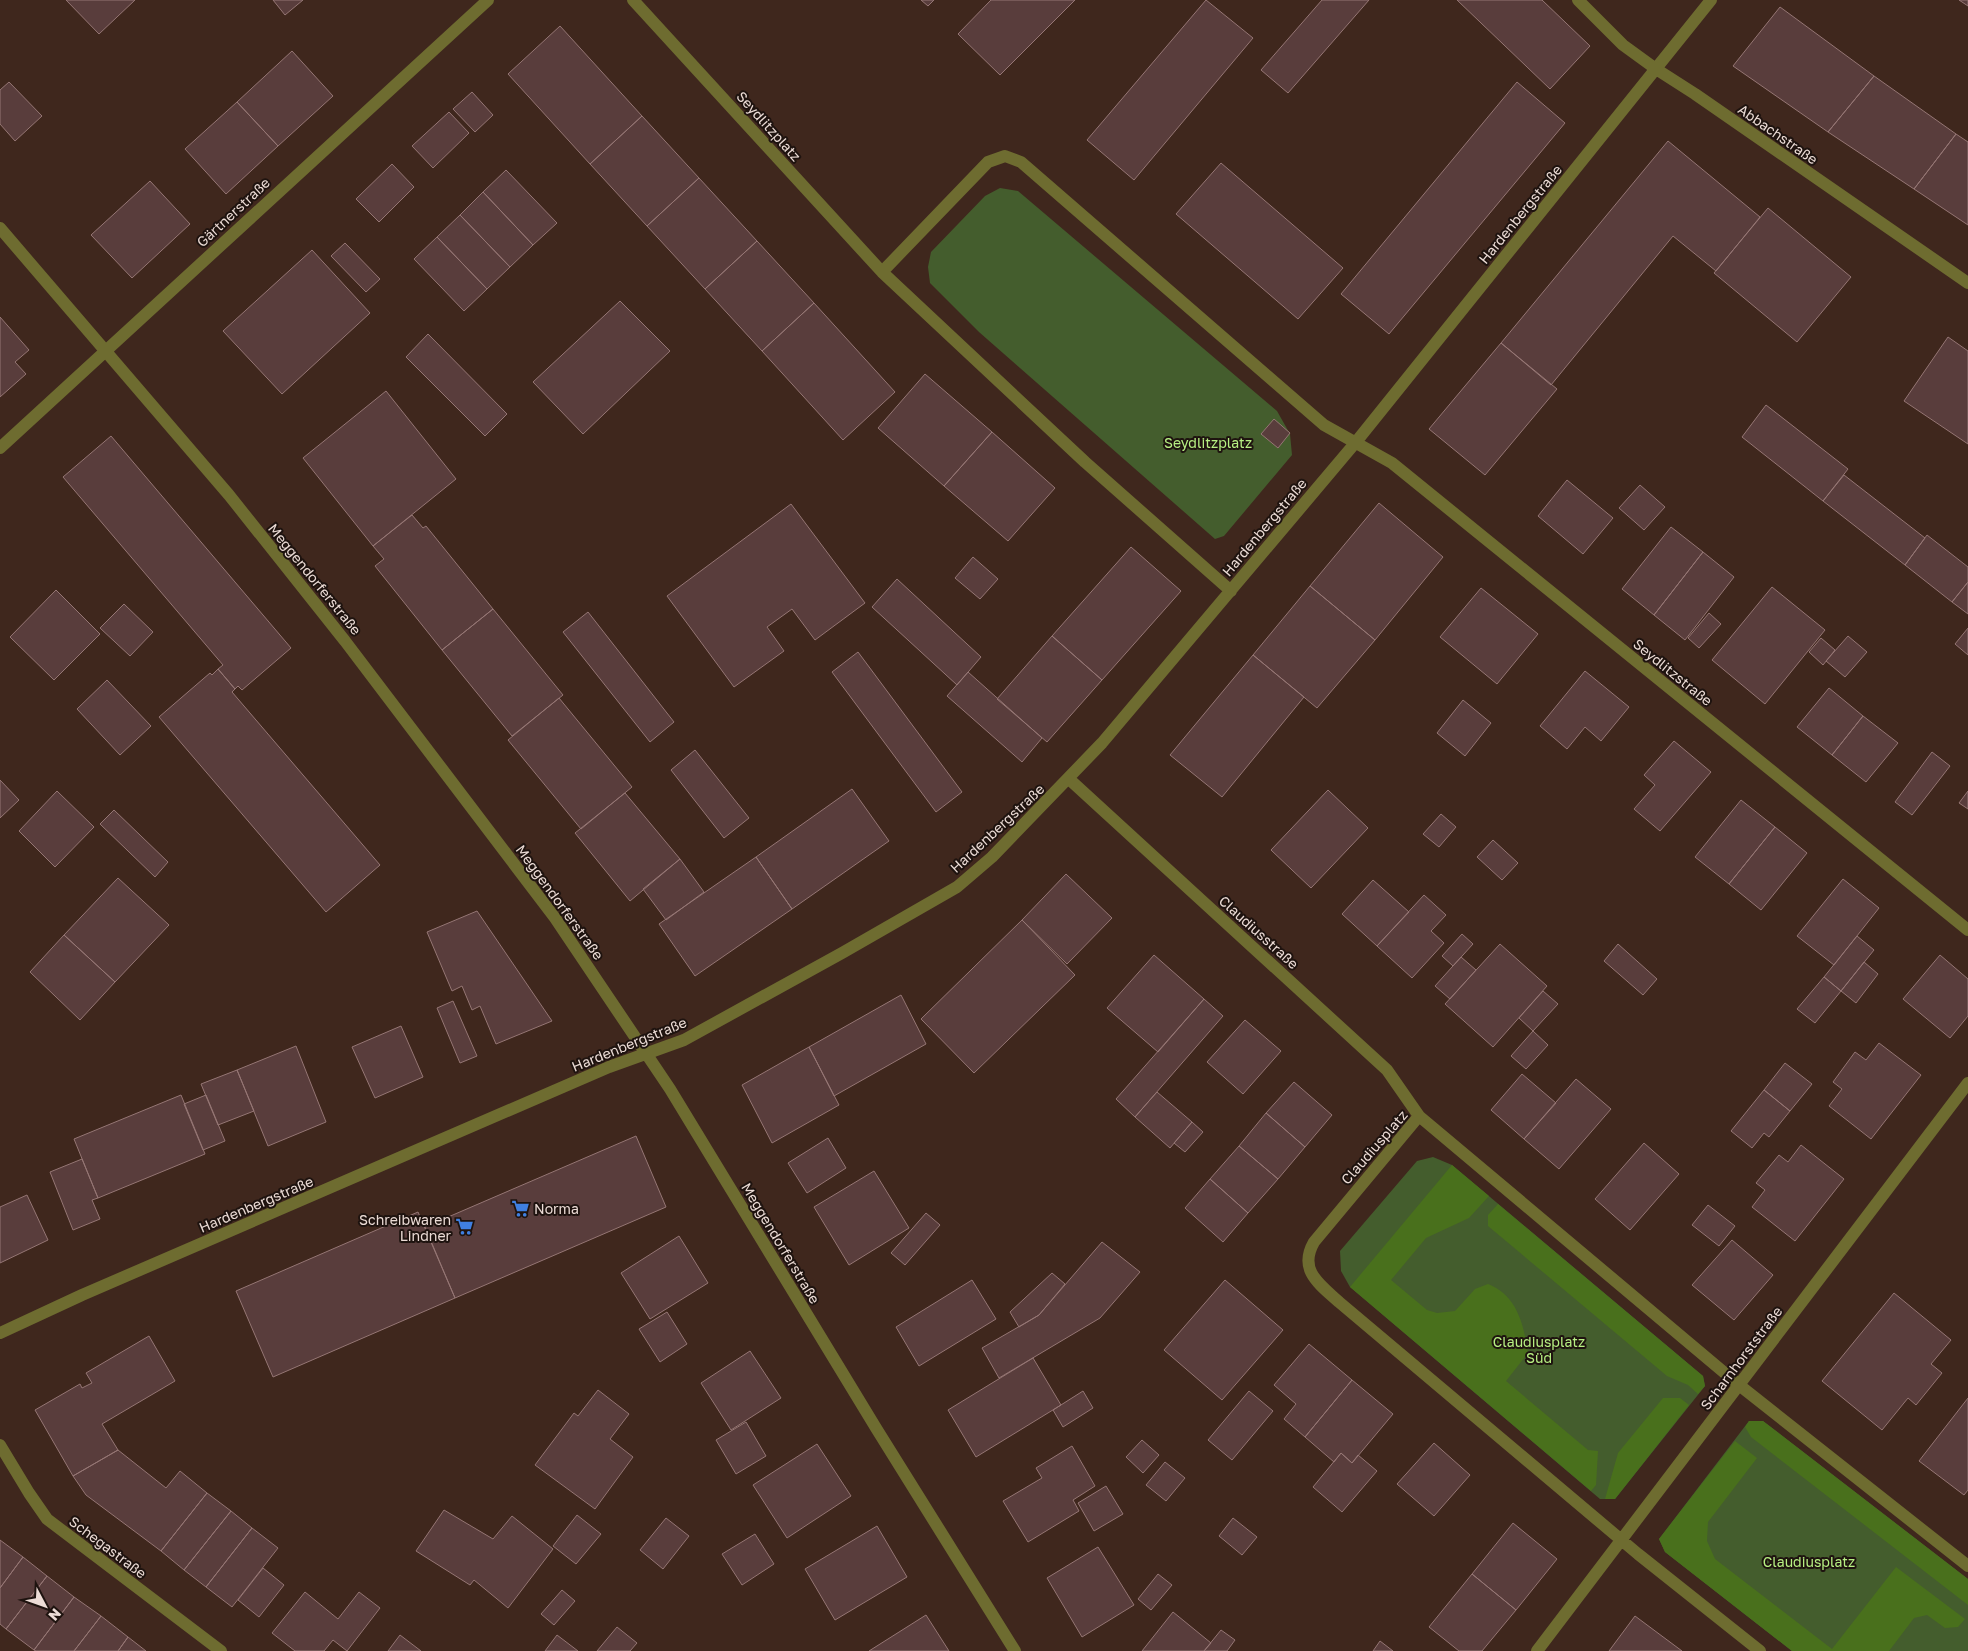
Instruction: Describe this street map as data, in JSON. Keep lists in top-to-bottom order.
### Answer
{
  "streets": {
    "street": [
      "Seydlitzplatz",
      "Abbachstraße",
      "Gärtnerstraße",
      "Hardenbergstraße",
      "Meggendorferstraße",
      "Seydlitzstraße",
      "Claudiusstraße",
      "Claudiusplatz",
      "Scharnhorststraße",
      "Schegastraße"
    ]
  },
  "crossings": [
    ["Seydlitzplatz", "Hardenbergstraße"],
    ["Abbachstraße", "Hardenbergstraße"],
    ["Gärtnerstraße", "Meggendorferstraße"],
    ["Hardenbergstraße", "Meggendorferstraße"],
    ["Hardenbergstraße", "Seydlitzstraße"],
    ["Hardenbergstraße", "Claudiusstraße"],
    ["Claudiusstraße", "Claudiusplatz"],
    ["Claudiusplatz", "Scharnhorststraße"]
  ],
  "parks": ["Seydlitzplatz", "Claudiusplatz Süd", "Claudiusplatz"],
  "places": {
    "supermarket": ["Norma", "Schreibwaren Lindner"]
  },
  "north": "bottom right"
}
